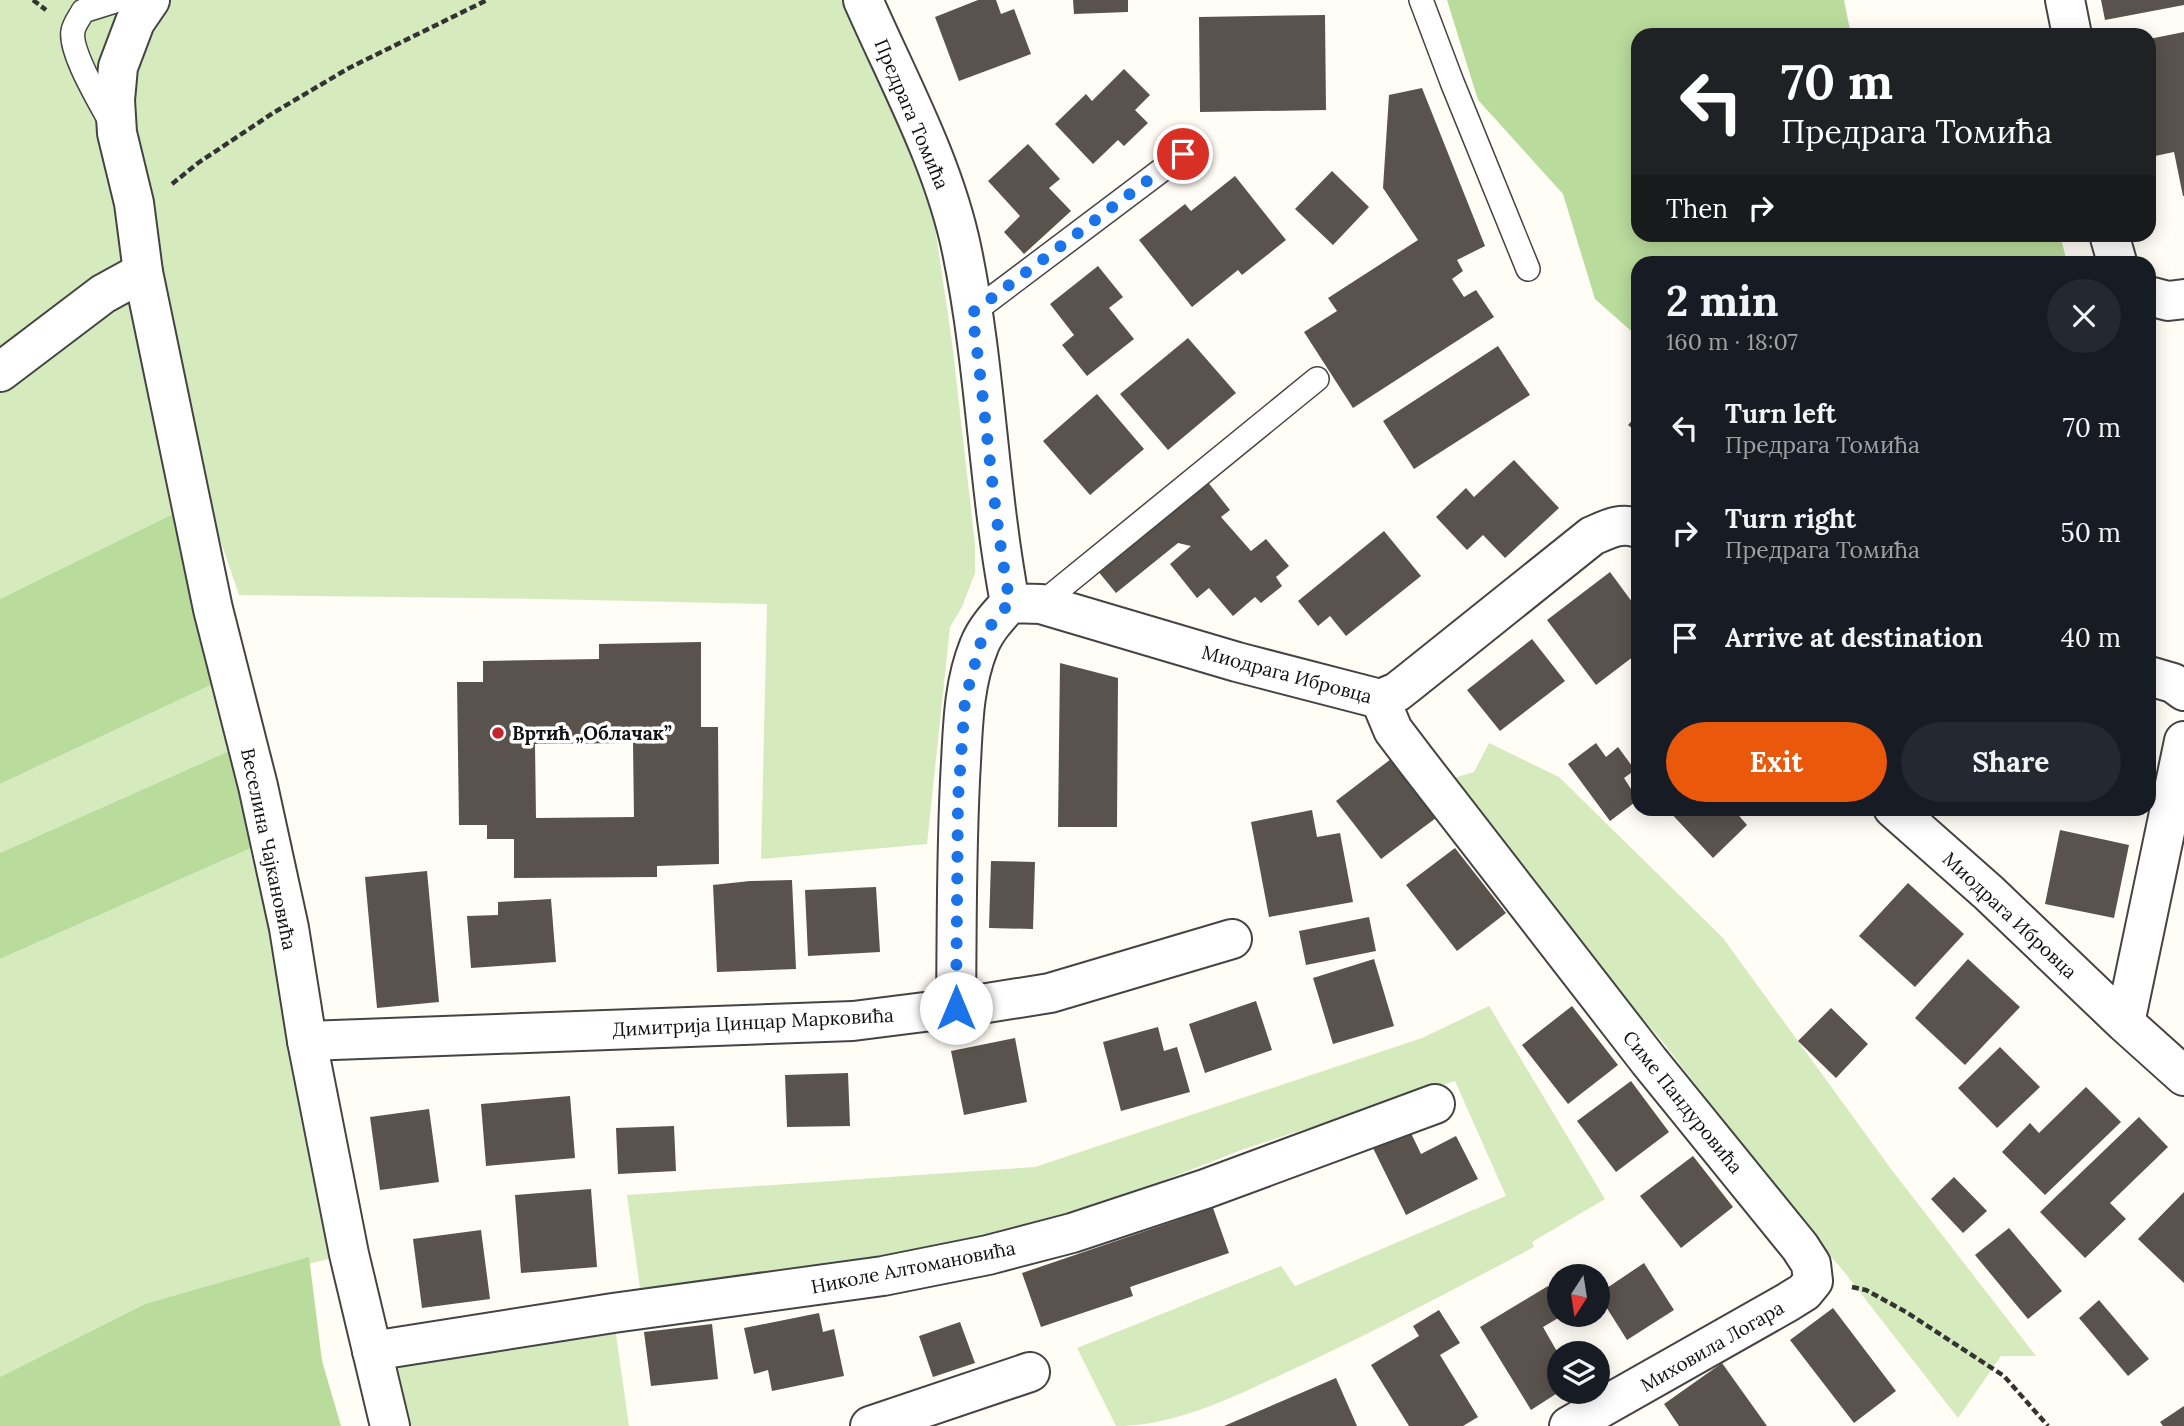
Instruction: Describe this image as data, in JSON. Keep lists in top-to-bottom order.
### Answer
{
  "streets": {
    "street": [
      "Предрага Томића",
      "Миодрага Ибровца",
      "Веселина Чајкановића",
      "Димитрија Цинцар Марковића",
      "Симе Пандуровића",
      "Николе Алтомановића",
      "Миховила Логара"
    ]
  },
  "crossings": [
    ["Предрага Томића", "Миодрага Ибровца"],
    ["Миодрага Ибровца", "Симе Пандуровића"],
    ["Веселина Чајкановића", "Димитрија Цинцар Марковића"],
    ["Веселина Чајкановића", "Николе Алтомановића"],
    ["Симе Пандуровића", "Миховила Логара"]
  ],
  "places": ["Вртић „Облачак”"],
  "north": "bottom",
  "page": {
    "turn": ["70 m", "Предрага Томића"],
    "then": "Then",
    "heading": ["2 min", "160 m · 18:07"],
    "list": [
      {
        "name": "Turn left",
        "note": "Предрага Томића",
        "value": "70 m"
      },
      {
        "name": "Turn right",
        "note": "Предрага Томића",
        "value": "50 m"
      },
      {
        "name": "Arrive at destination",
        "value": "40 m"
      }
    ],
    "buttons": ["Exit", "Share"]
  }
}
